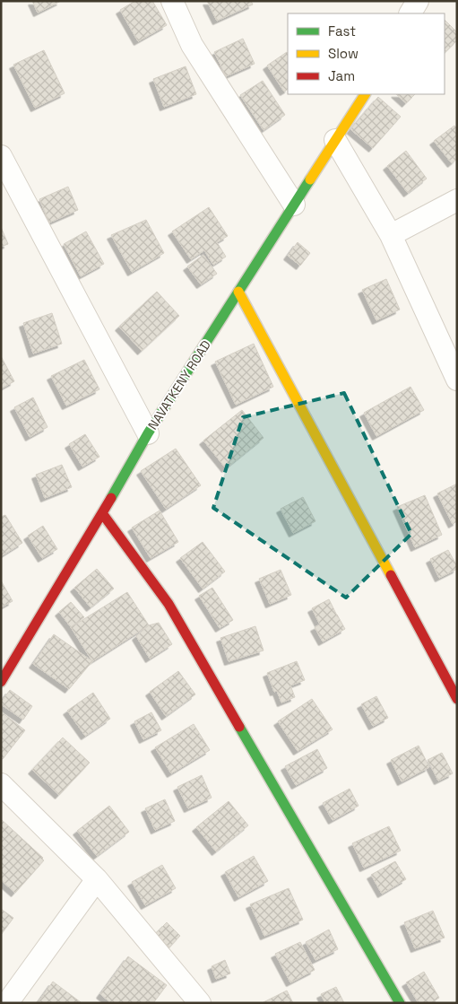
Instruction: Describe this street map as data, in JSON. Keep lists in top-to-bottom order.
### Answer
{
  "streets": {
    "street": ["NAVATKENY ROAD"]
  },
  "legend": ["Fast", "Slow", "Jam"]
}
